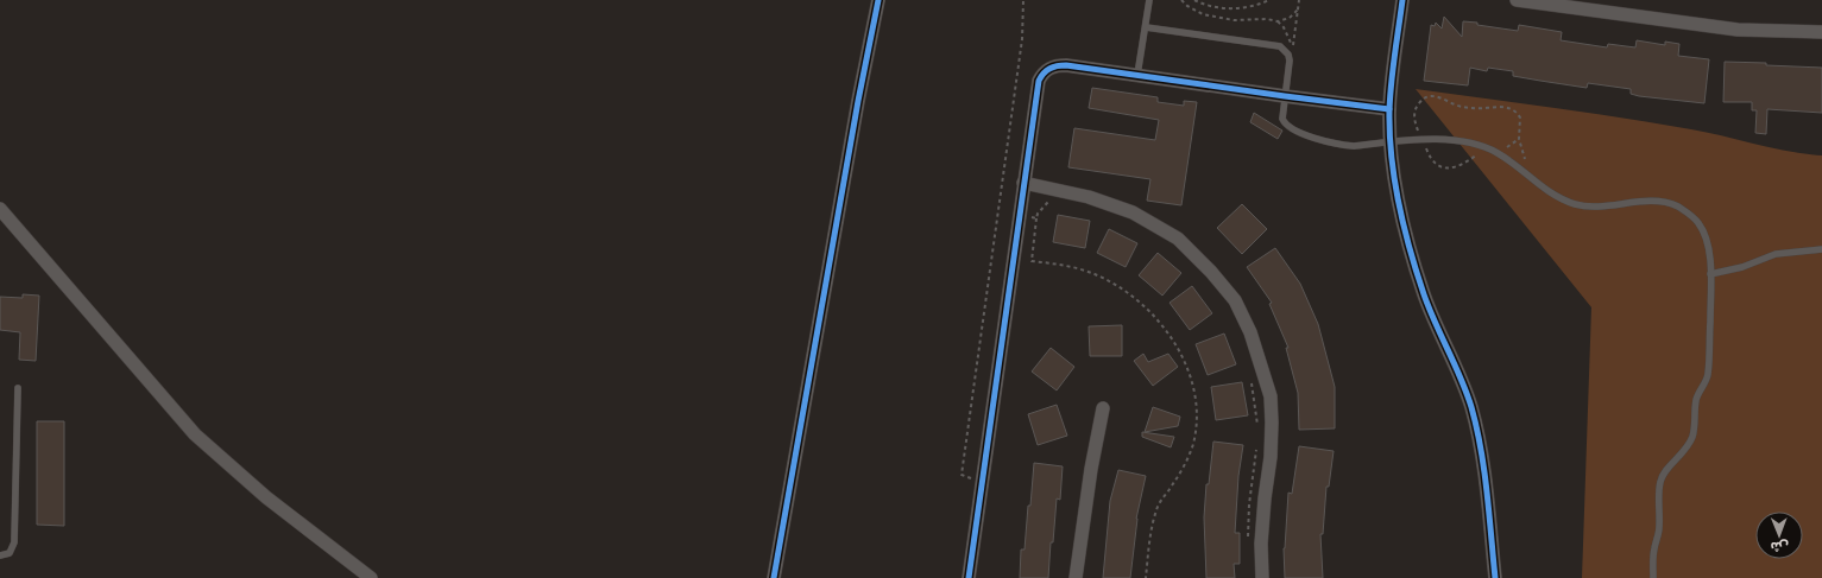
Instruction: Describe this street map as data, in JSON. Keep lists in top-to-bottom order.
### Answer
{
  "north": "bottom"
}
